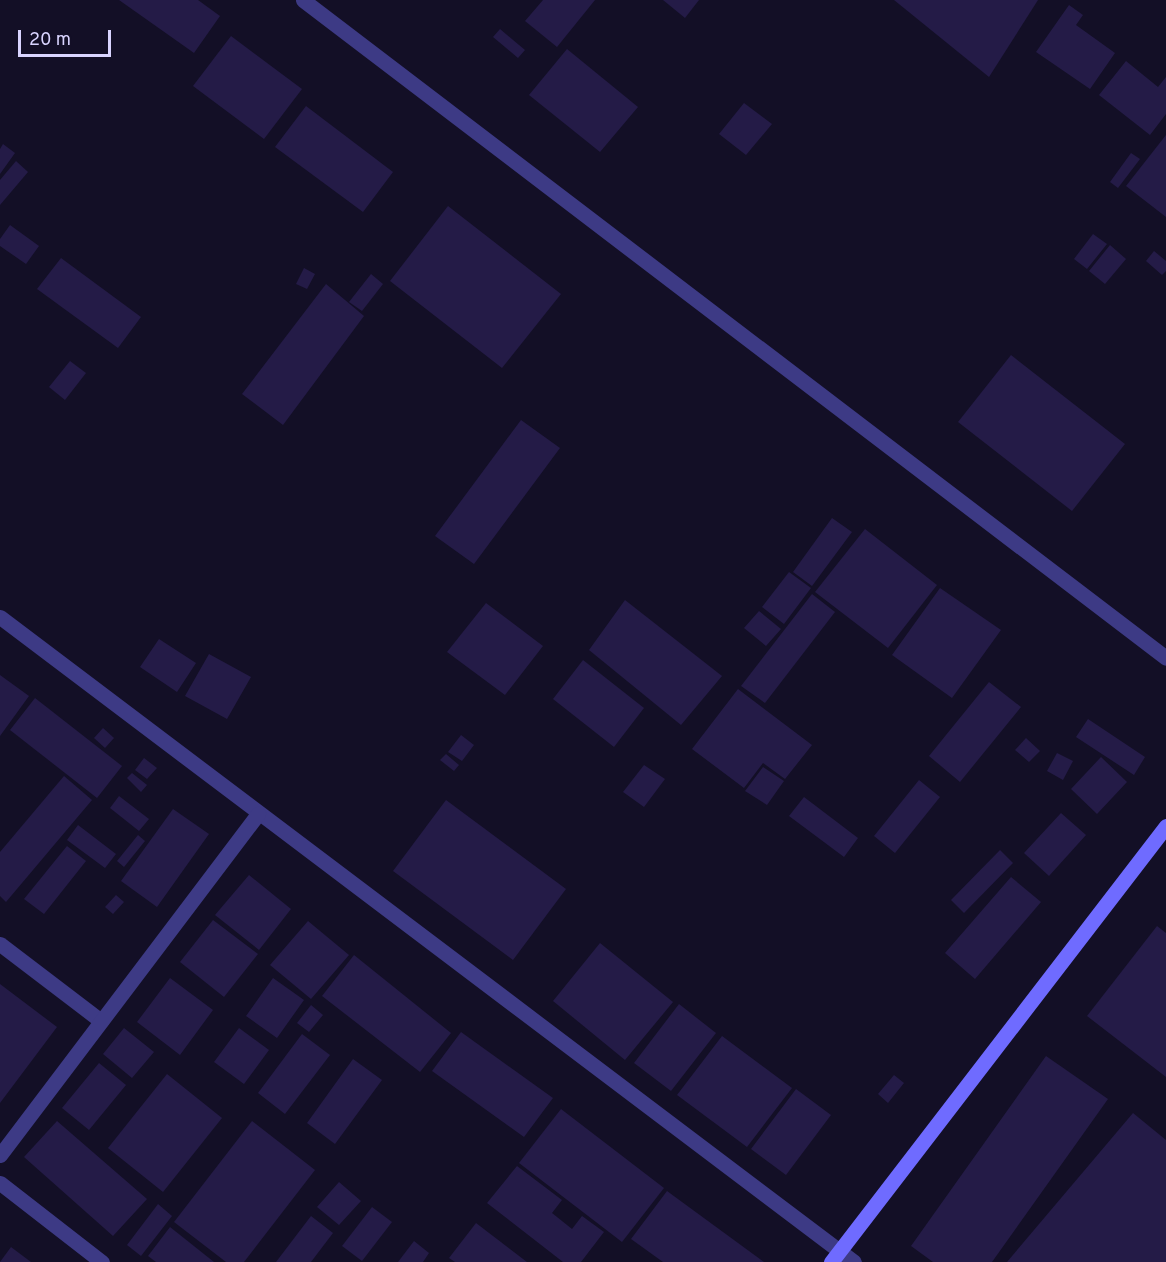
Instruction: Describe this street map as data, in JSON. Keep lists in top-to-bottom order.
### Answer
{
  "scale_bar": "20 m"
}
